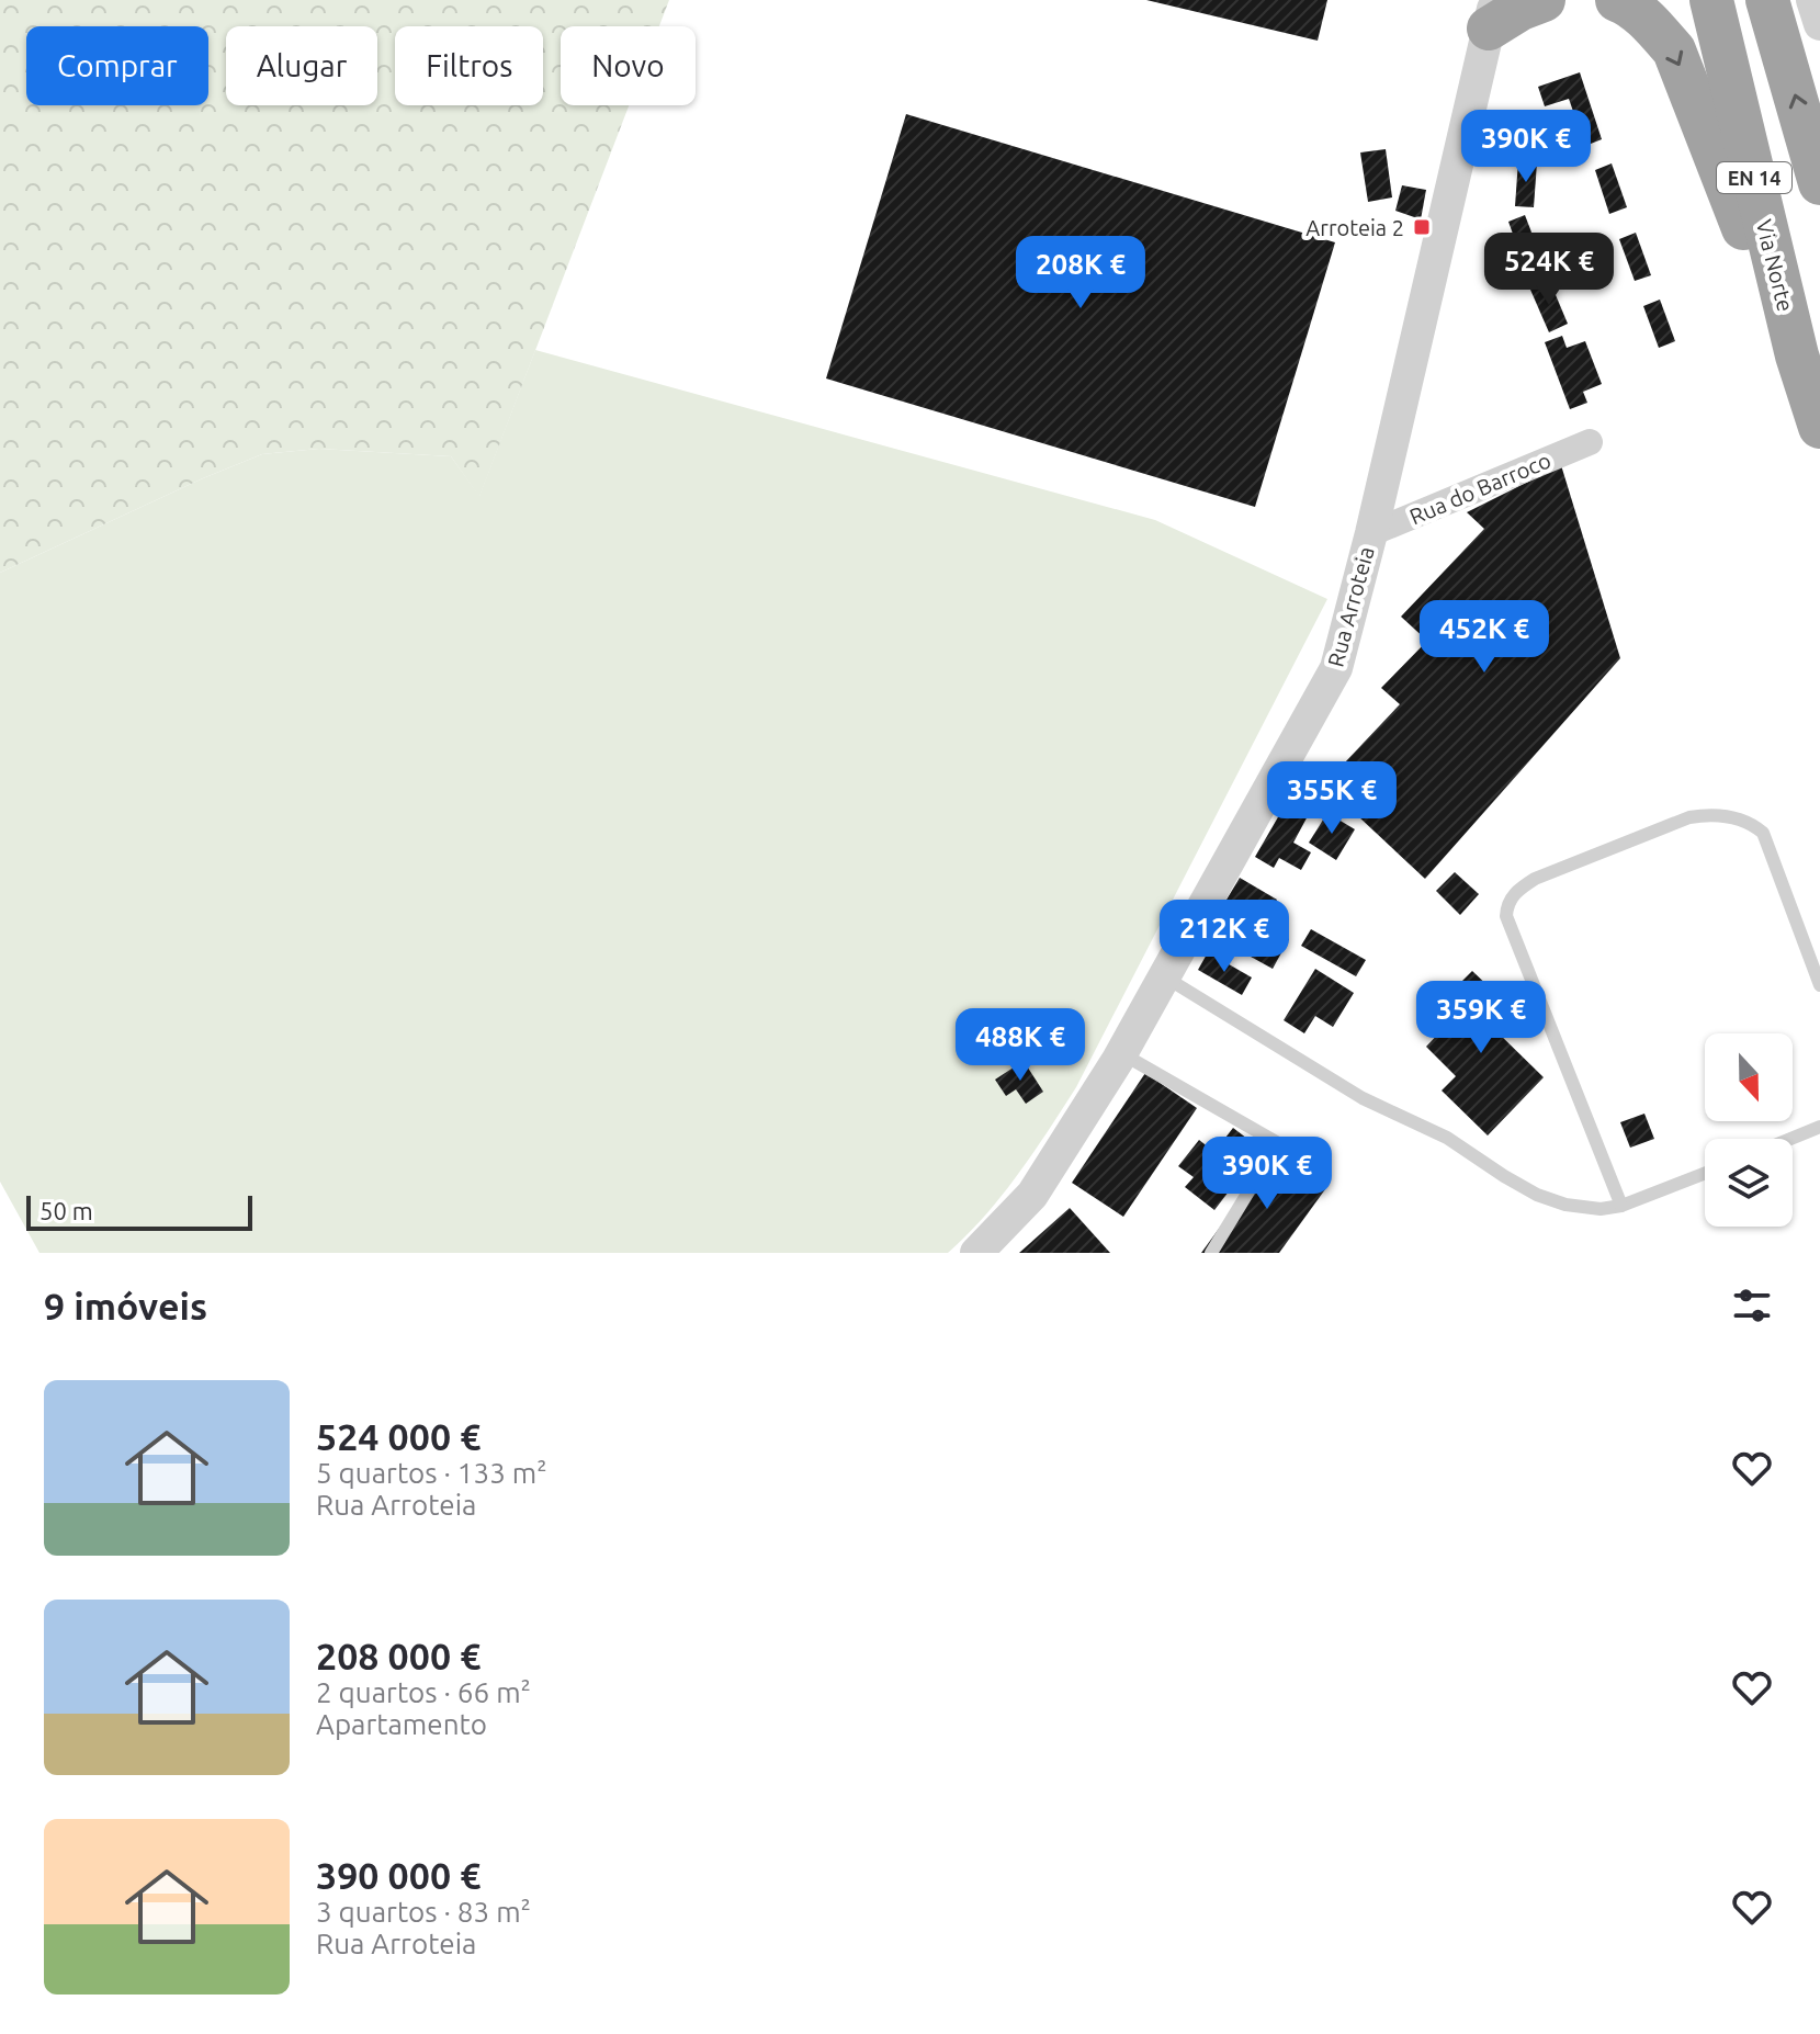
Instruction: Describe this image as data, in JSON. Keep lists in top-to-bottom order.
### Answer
{
  "streets": {
    "highway": ["EN 14", "Via Norte"],
    "street": ["Rua do Barroco", "Rua Arroteia"]
  },
  "crossings": [
    ["Rua do Barroco", "Rua Arroteia"]
  ],
  "places": {
    "transit": ["Arroteia 2"]
  },
  "scale_bar": "50 m",
  "north": "bottom",
  "page": {
    "chip": [
      "Comprar",
      "Alugar",
      "Filtros",
      "Novo"
    ],
    "price": [
      "390K €",
      "524K €",
      "208K €",
      "452K €",
      "355K €",
      "212K €",
      "359K €",
      "488K €",
      "390K €"
    ],
    "scale": "50 m",
    "heading": "9 imóveis",
    "list": [
      {
        "name": "524 000 €",
        "note": "5 quartos · 133 m² · Rua Arroteia"
      },
      {
        "name": "208 000 €",
        "note": "2 quartos · 66 m² · Apartamento"
      },
      {
        "name": "390 000 €",
        "note": "3 quartos · 83 m² · Rua Arroteia"
      }
    ]
  }
}
